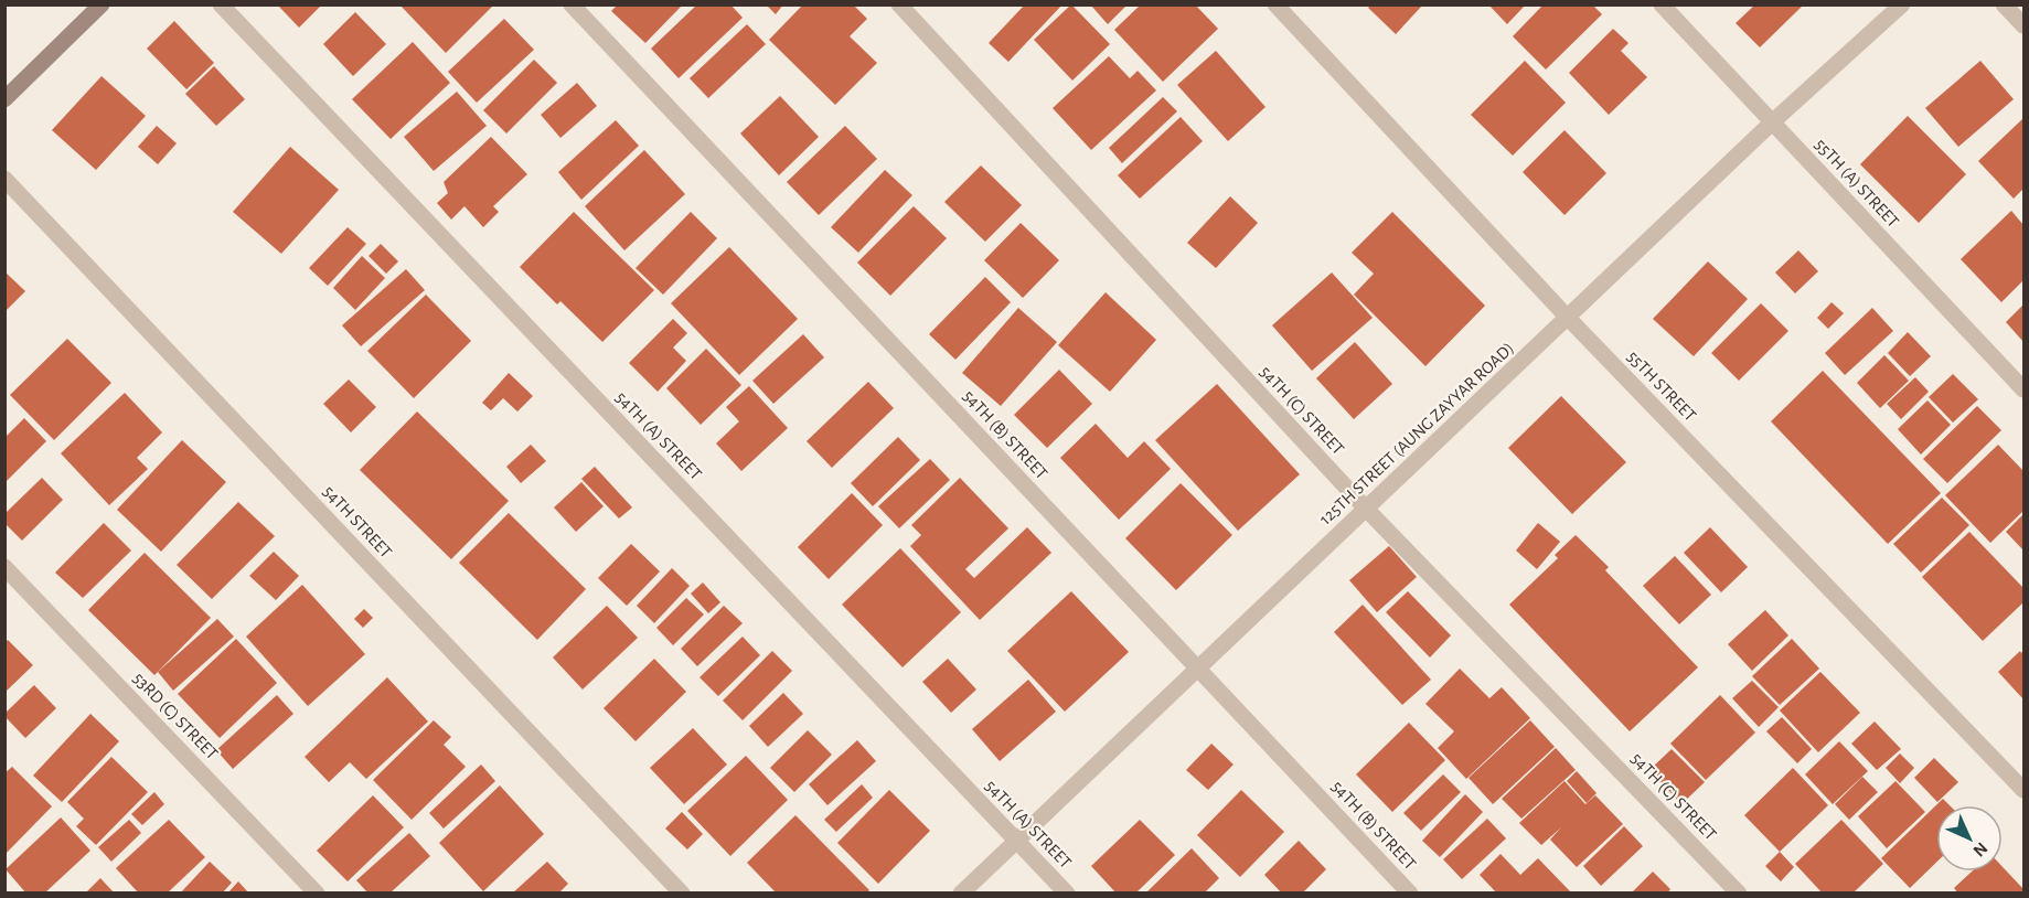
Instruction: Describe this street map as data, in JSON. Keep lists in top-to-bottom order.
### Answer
{
  "streets": {
    "street": [
      "55TH (A) STREET",
      "55TH STREET",
      "54TH (C) STREET",
      "125TH STREET (AUNG ZAYYAR ROAD)",
      "54TH (B) STREET",
      "54TH (A) STREET",
      "54TH STREET",
      "53RD (C) STREET"
    ]
  },
  "crossings": [
    ["55TH (A) STREET", "125TH STREET (AUNG ZAYYAR ROAD)"],
    ["55TH STREET", "125TH STREET (AUNG ZAYYAR ROAD)"],
    ["54TH (C) STREET", "125TH STREET (AUNG ZAYYAR ROAD)"],
    ["125TH STREET (AUNG ZAYYAR ROAD)", "54TH (B) STREET"],
    ["125TH STREET (AUNG ZAYYAR ROAD)", "54TH (A) STREET"]
  ],
  "north": "bottom right"
}
